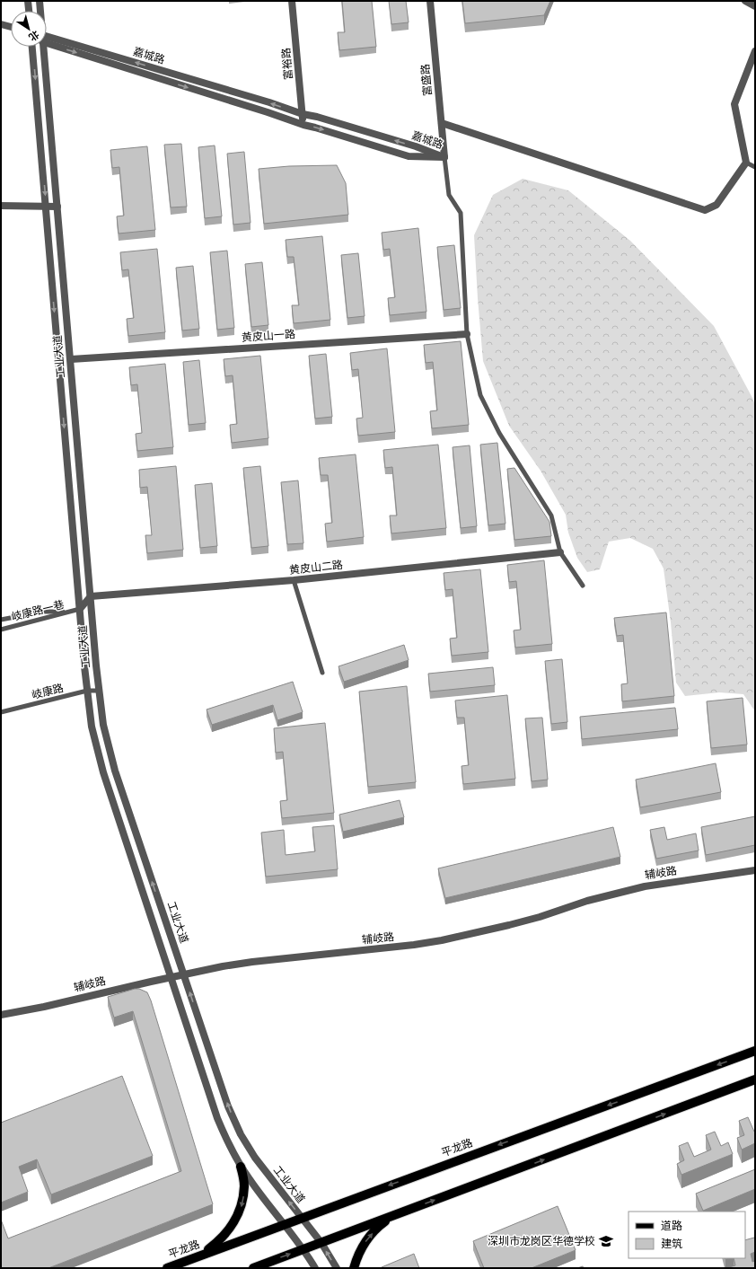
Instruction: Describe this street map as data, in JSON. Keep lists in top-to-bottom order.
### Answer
{
  "streets": {
    "main road": ["平龙路"],
    "street": [
      "嘉城路",
      "富裕路",
      "富盛路",
      "黄皮山一路",
      "工业大道",
      "黄皮山二路",
      "辅岐路"
    ],
    "lane": ["岐康路一巷", "岐康路"]
  },
  "crossings": [
    ["嘉城路", "富裕路"],
    ["嘉城路", "富盛路"],
    ["黄皮山一路", "工业大道"],
    ["工业大道", "黄皮山二路"],
    ["工业大道", "岐康路一巷"],
    ["工业大道", "岐康路"],
    ["工业大道", "辅岐路"],
    ["工业大道", "平龙路"]
  ],
  "places": {
    "school or university": ["深圳市龙岗区华德学校"]
  },
  "legend": ["道路", "建筑"],
  "north": "bottom right"
}
